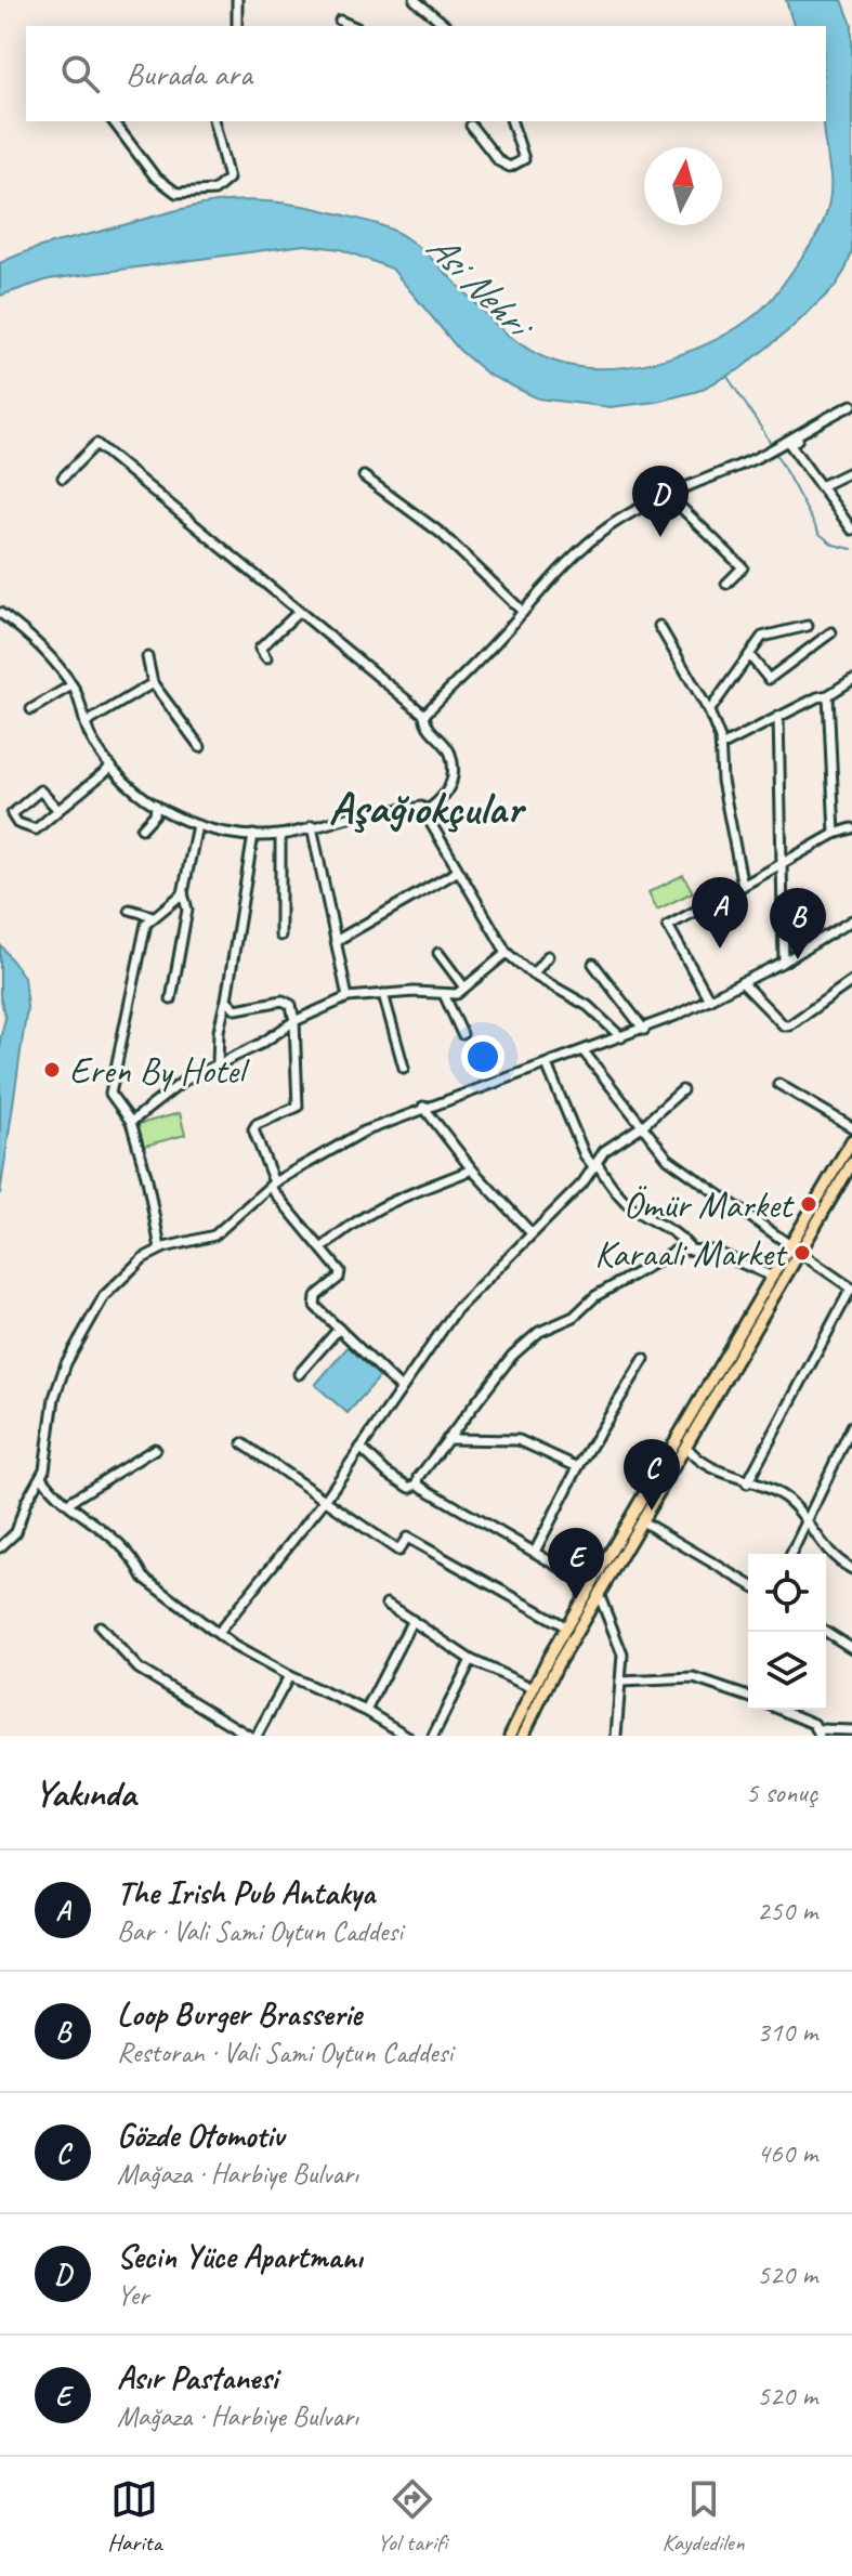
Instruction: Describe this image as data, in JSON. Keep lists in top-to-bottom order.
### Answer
{
  "districts": ["Aşağıokçular"],
  "water": ["Asi Nehri"],
  "places": ["Eren By Hotel", "Ömür Market", "Karaali Market"],
  "north": "top",
  "page": {
    "search": "Burada ara",
    "pins": [
      "D",
      "A",
      "B",
      "C",
      "E"
    ],
    "heading": ["Yakında", "5 sonuç"],
    "list": [
      {
        "mark": "A",
        "name": "The Irish Pub Antakya",
        "note": "Bar · Vali Sami Oytun Caddesi",
        "value": "250 m"
      },
      {
        "mark": "B",
        "name": "Loop Burger Brasserie",
        "note": "Restoran · Vali Sami Oytun Caddesi",
        "value": "310 m"
      },
      {
        "mark": "C",
        "name": "Gözde Otomotiv",
        "note": "Mağaza · Harbiye Bulvarı",
        "value": "460 m"
      },
      {
        "mark": "D",
        "name": "Secin Yüce Apartmanı",
        "note": "Yer",
        "value": "520 m"
      },
      {
        "mark": "E",
        "name": "Asır Pastanesi",
        "note": "Mağaza · Harbiye Bulvarı",
        "value": "520 m"
      }
    ],
    "nav": ["Harita", "Yol tarifi", "Kaydedilen"]
  }
}
